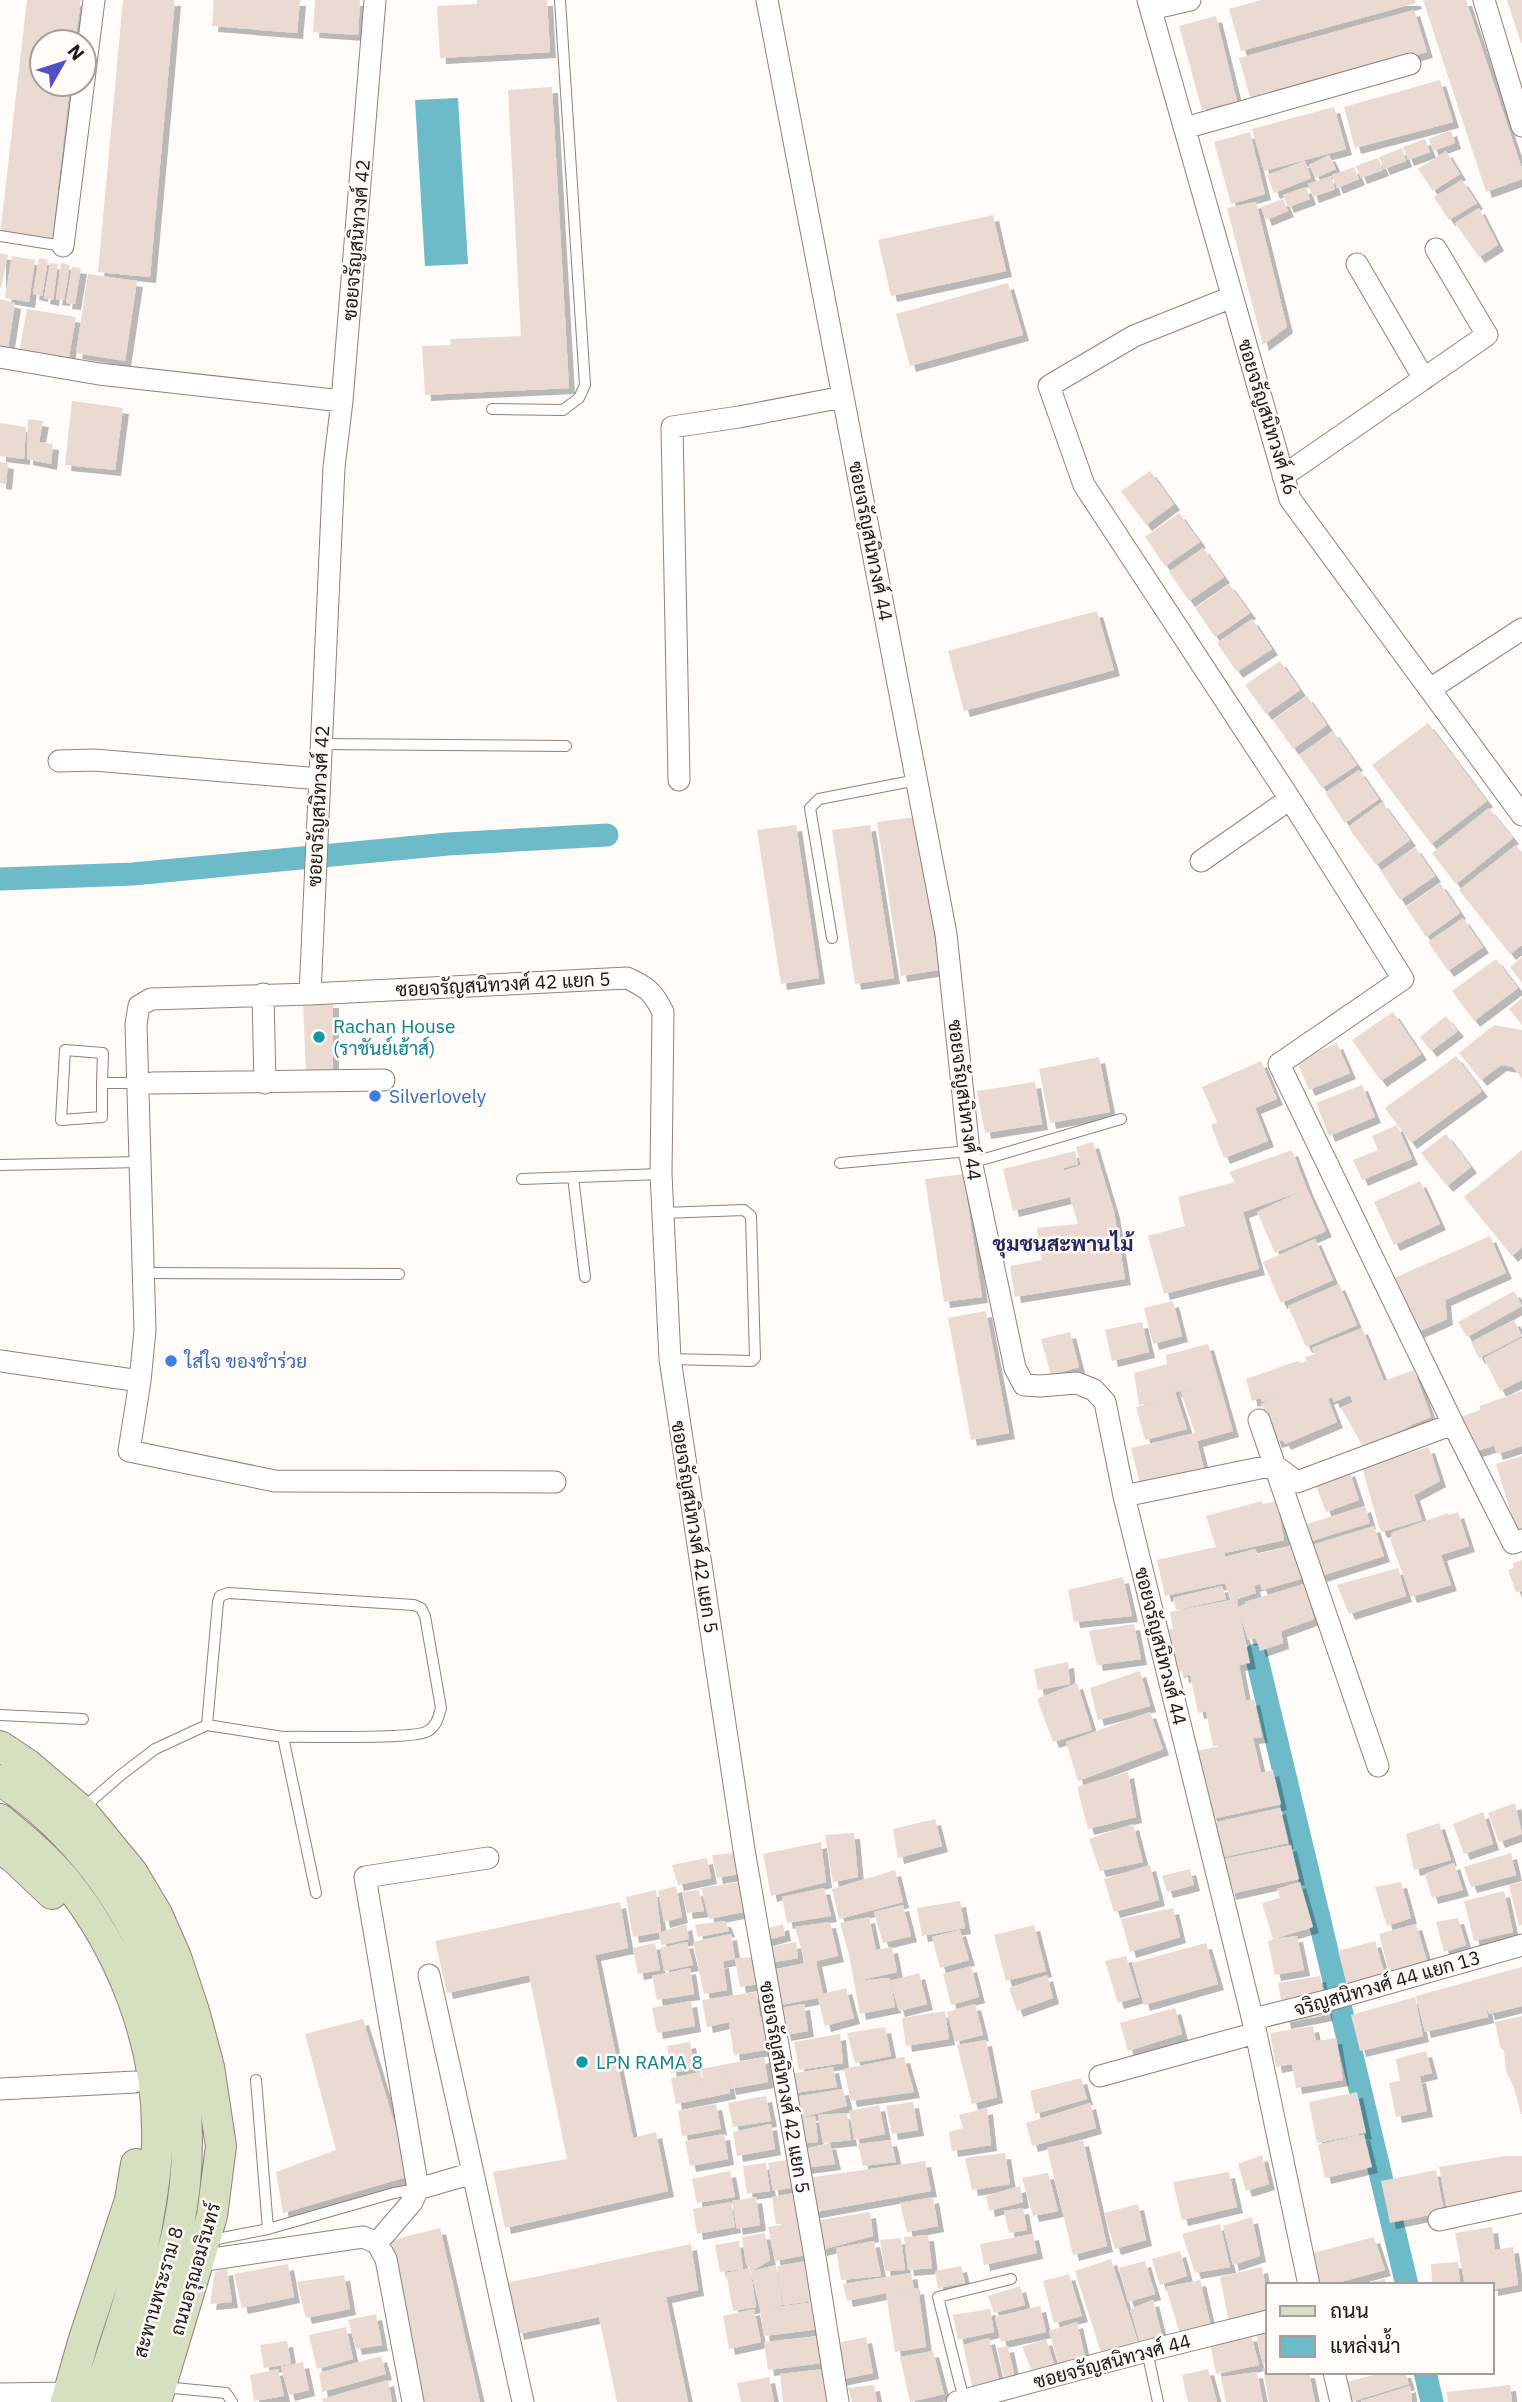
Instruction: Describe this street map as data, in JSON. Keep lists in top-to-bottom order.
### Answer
{
  "streets": {
    "main road": ["ถนนอรุณอมรินทร์", "สะพานพระราม 8"],
    "street": [
      "ซอยจรัญสนิทวงศ์ 42",
      "ซอยจรัญสนิทวงศ์ 46",
      "ซอยจรัญสนิทวงศ์ 44",
      "ซอยจรัญสนิทวงศ์ 42 แยก 5",
      "จริญสนิทวงศ์ 44 แยก 13"
    ]
  },
  "crossings": [
    ["ซอยจรัญสนิทวงศ์ 42", "ซอยจรัญสนิทวงศ์ 42 แยก 5"],
    ["ซอยจรัญสนิทวงศ์ 44", "จริญสนิทวงศ์ 44 แยก 13"]
  ],
  "districts": ["ชุมชนสะพานไม้"],
  "places": [
    "Rachan House (ราชันย์เฮ้าส์)",
    "Silverlovely",
    "ใส่ใจ ของชำร่วย",
    "LPN RAMA 8"
  ],
  "legend": ["ถนน", "แหล่งน้ำ"],
  "north": "top right"
}
